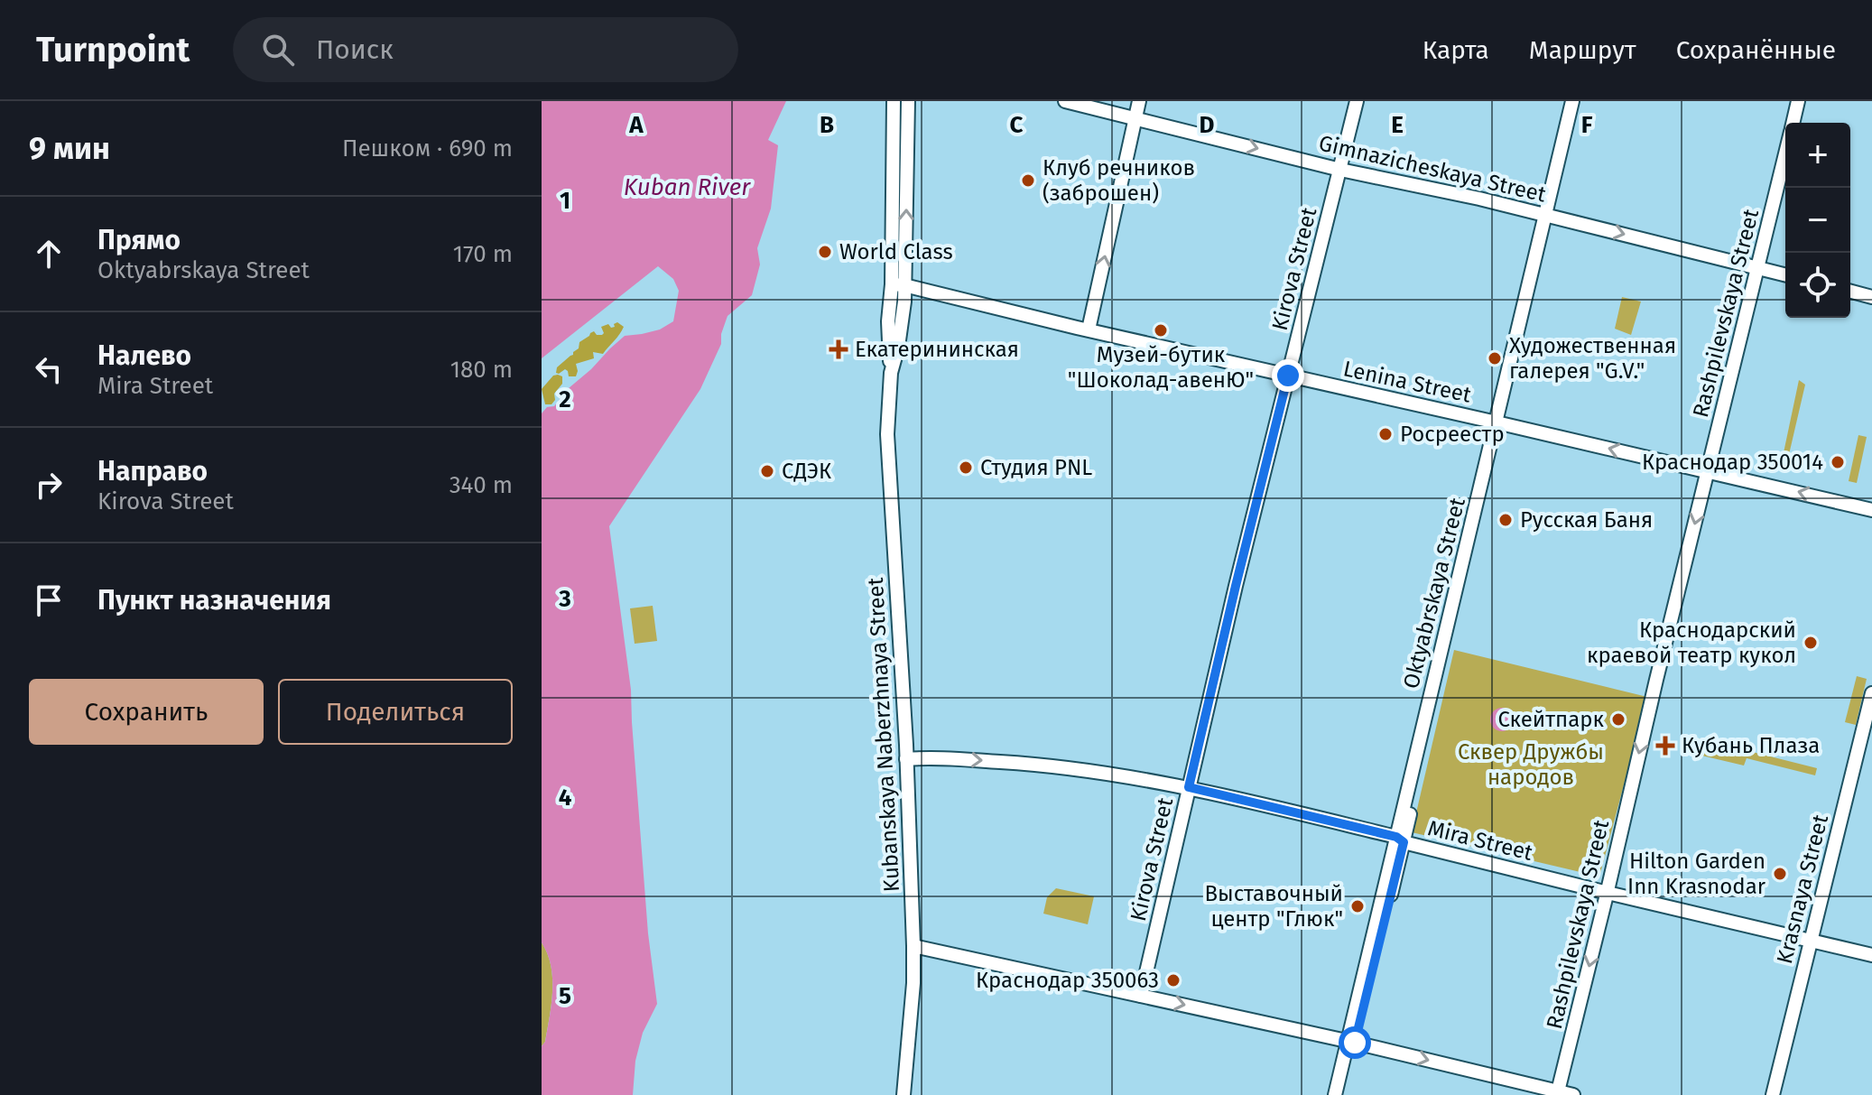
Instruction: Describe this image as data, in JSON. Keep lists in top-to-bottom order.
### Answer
{
  "streets": {
    "main road": [
      "Gimnazicheskaya Street",
      "Kirova Street",
      "Rashpilevskaya Street",
      "Lenina Street",
      "Oktyabrskaya Street",
      "Kubanskaya Naberzhnaya Street",
      "Mira Street",
      "Krasnaya Street"
    ]
  },
  "crossings": [
    ["Gimnazicheskaya Street", "Kirova Street"],
    ["Gimnazicheskaya Street", "Rashpilevskaya Street"],
    ["Gimnazicheskaya Street", "Oktyabrskaya Street"],
    ["Kirova Street", "Lenina Street"],
    ["Kirova Street", "Mira Street"],
    ["Rashpilevskaya Street", "Lenina Street"],
    ["Rashpilevskaya Street", "Mira Street"],
    ["Lenina Street", "Oktyabrskaya Street"],
    ["Lenina Street", "Kubanskaya Naberzhnaya Street"],
    ["Oktyabrskaya Street", "Mira Street"],
    ["Kubanskaya Naberzhnaya Street", "Mira Street"],
    ["Mira Street", "Krasnaya Street"]
  ],
  "one_way": ["Gimnazicheskaya Street", "Rashpilevskaya Street", "Lenina Street"],
  "water": ["Kuban River"],
  "parks": ["Сквер Дружбы народов"],
  "places": {
    "other": [
      "Клуб речников (заброшен)",
      "World Class",
      "Музей-бутик \"Шоколад-авенЮ\"",
      "Художественная галерея \"G.V.\"",
      "Росреестр",
      "Краснодар 350014",
      "Студия PNL",
      "СДЭК",
      "Русская Баня",
      "Краснодарский краевой театр кукол",
      "Скейтпарк",
      "Hilton Garden Inn Krasnodar",
      "Выставочный центр \"Глюк\"",
      "Краснодар 350063"
    ],
    "health": ["Екатерининская", "Кубань Плаза"]
  },
  "page": {
    "header": "Turnpoint",
    "search": "Поиск",
    "nav": ["Карта", "Маршрут", "Сохранённые"],
    "heading": ["9 мин", "Пешком · 690 m"],
    "map_buttons": ["+", "−"],
    "list": [
      ["Прямо", "Oktyabrskaya Street", "170 m"],
      ["Налево", "Mira Street", "180 m"],
      ["Направо", "Kirova Street", "340 m"],
      "Пункт назначения"
    ],
    "buttons": ["Сохранить", "Поделиться"]
  },
  "grid": {
    "columns": [
      "A",
      "B",
      "C",
      "D",
      "E",
      "F"
    ],
    "rows": [
      "1",
      "2",
      "3",
      "4",
      "5"
    ]
  }
}
